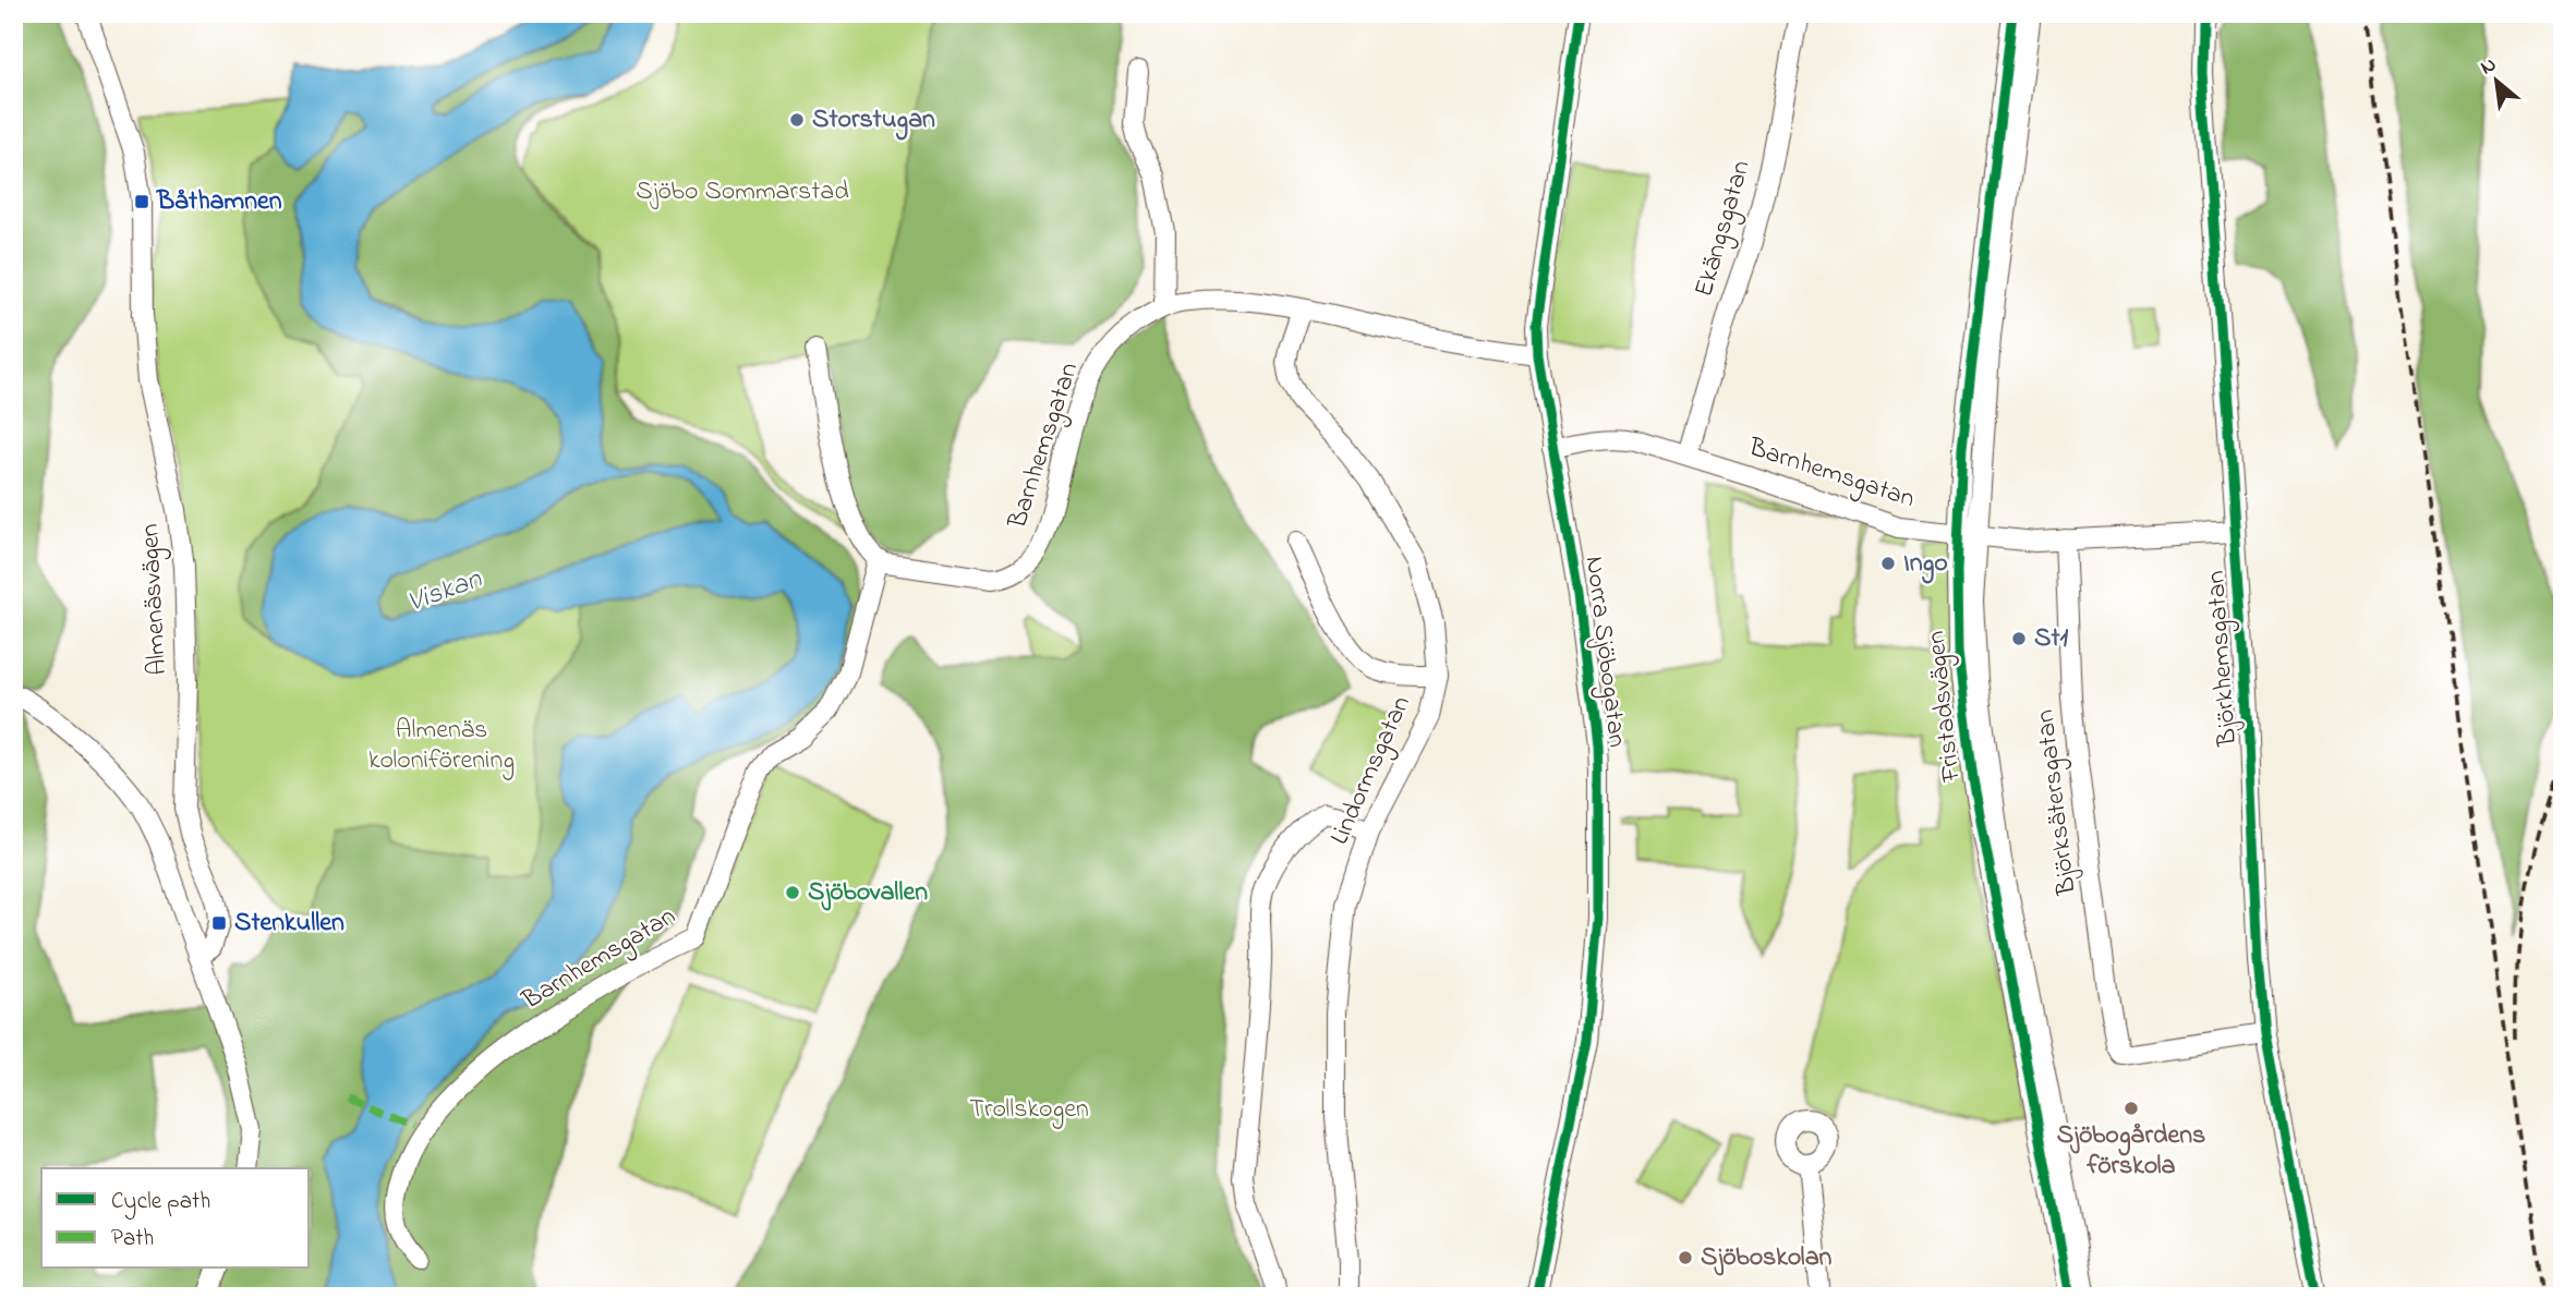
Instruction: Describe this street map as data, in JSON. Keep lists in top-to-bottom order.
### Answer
{
  "streets": {
    "street": [
      "Ekängsgatan",
      "Barnhemsgatan",
      "Almenäsvägen",
      "Norra Sjöbogatan",
      "Björkhemsgatan",
      "Fristadsvägen",
      "Lindormsgatan",
      "Björksätersgatan"
    ]
  },
  "crossings": [
    ["Ekängsgatan", "Barnhemsgatan"],
    ["Barnhemsgatan", "Norra Sjöbogatan"],
    ["Barnhemsgatan", "Björkhemsgatan"],
    ["Barnhemsgatan", "Fristadsvägen"],
    ["Barnhemsgatan", "Lindormsgatan"],
    ["Barnhemsgatan", "Björksätersgatan"],
    ["Björkhemsgatan", "Björksätersgatan"]
  ],
  "water": ["Viskan"],
  "parks": ["Sjöbo Sommarstad", "Almenäs koloniförening", "Trollskogen"],
  "places": {
    "other": [
      "Storstugan",
      "Ingo",
      "St1",
      "Sjöbovallen",
      "Sjöbogårdens förskola",
      "Sjöboskolan"
    ],
    "transit": ["Båthamnen", "Stenkullen"]
  },
  "legend": ["Cycle path", "Path"],
  "north": "top left"
}
